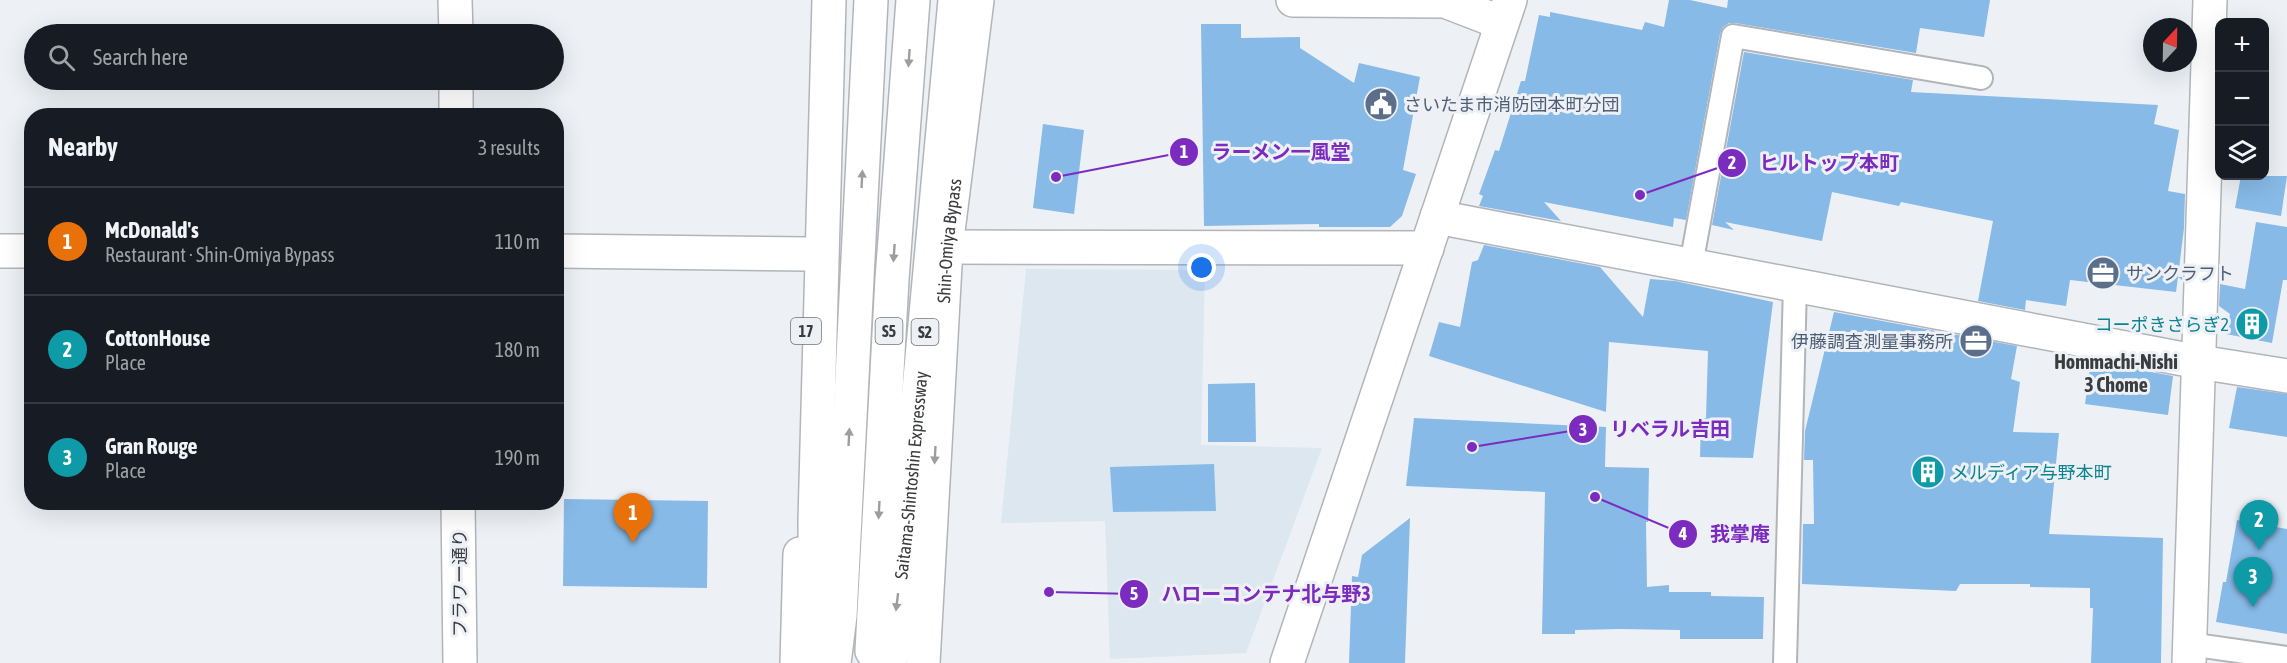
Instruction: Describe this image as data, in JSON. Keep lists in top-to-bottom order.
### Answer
{
  "streets": {
    "main road": [
      "Shin-Omiya Bypass",
      "17",
      "S5",
      "S2",
      "Saitama-Shintoshin Expressway",
      "フラワー通り"
    ]
  },
  "districts": ["Hommachi-Nishi 3 Chome"],
  "places": {
    "public building": ["さいたま市消防団本町分団"],
    "other": [
      "ラーメン一風堂",
      "ヒルトップ本町",
      "リベラル吉田",
      "我掌庵",
      "ハローコンテナ北与野3"
    ],
    "office": ["サンクラフト", "伊藤調査測量事務所"],
    "building": ["コーポきさらぎ2", "メルディア与野本町"]
  },
  "north": "top",
  "page": {
    "map_buttons": ["+", "−"],
    "search": "Search here",
    "heading": ["Nearby", "3 results"],
    "list": [
      {
        "mark": "1",
        "name": "McDonald's",
        "note": "Restaurant · Shin-Omiya Bypass",
        "value": "110 m"
      },
      {
        "mark": "2",
        "name": "CottonHouse",
        "note": "Place",
        "value": "180 m"
      },
      {
        "mark": "3",
        "name": "Gran Rouge",
        "note": "Place",
        "value": "190 m"
      }
    ],
    "pins": ["1", "2", "3"]
  }
}
